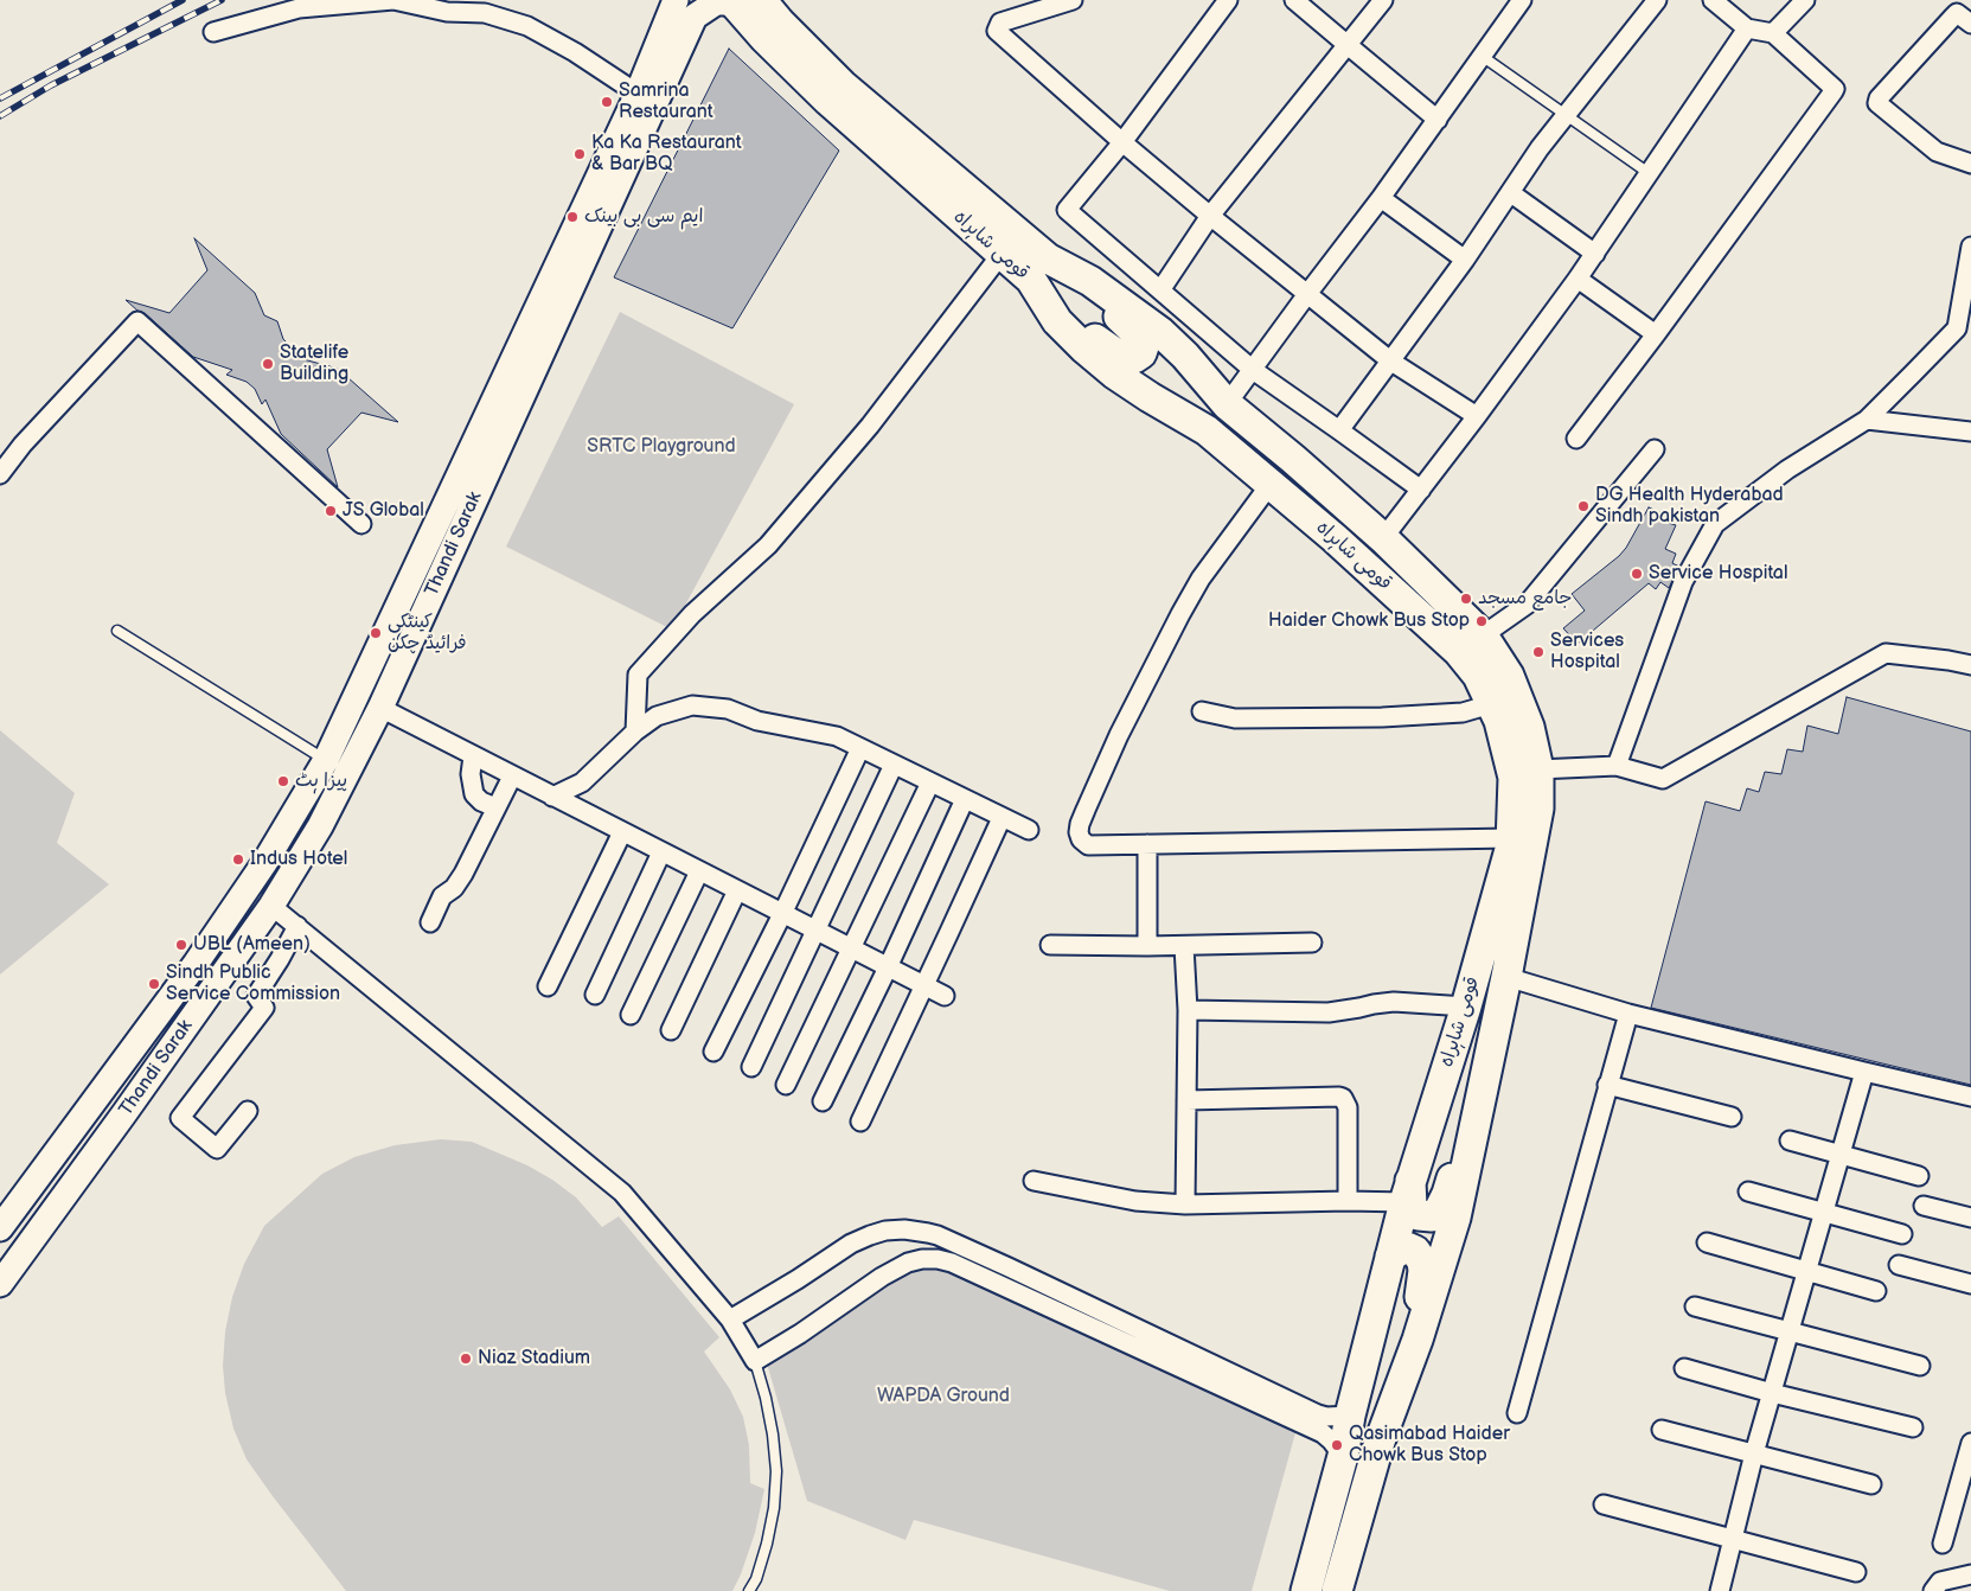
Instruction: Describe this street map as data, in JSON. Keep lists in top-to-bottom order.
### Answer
{
  "streets": {
    "highway": ["قومی شاہراہ"],
    "main road": ["Thandi Sarak"]
  },
  "crossings": [
    ["قومی شاہراہ", "Thandi Sarak"]
  ],
  "parks": ["SRTC Playground", "WAPDA Ground"],
  "places": [
    "Samrina Restaurant",
    "Ka Ka Restaurant & Bar BQ",
    "ایم سی بی بینک",
    "Statelife Building",
    "DG Health Hyderabad Sindh pakistan",
    "JS Global",
    "Service Hospital",
    "جامع مسجد",
    "Haider Chowk Bus Stop",
    "کینٹکی فرائیڈ چکن",
    "Services Hospital",
    "پیزا ہٹ",
    "Indus Hotel",
    "UBL (Ameen)",
    "Sindh Public Service Commission",
    "Niaz Stadium",
    "Qasimabad Haider Chowk Bus Stop"
  ]
}
